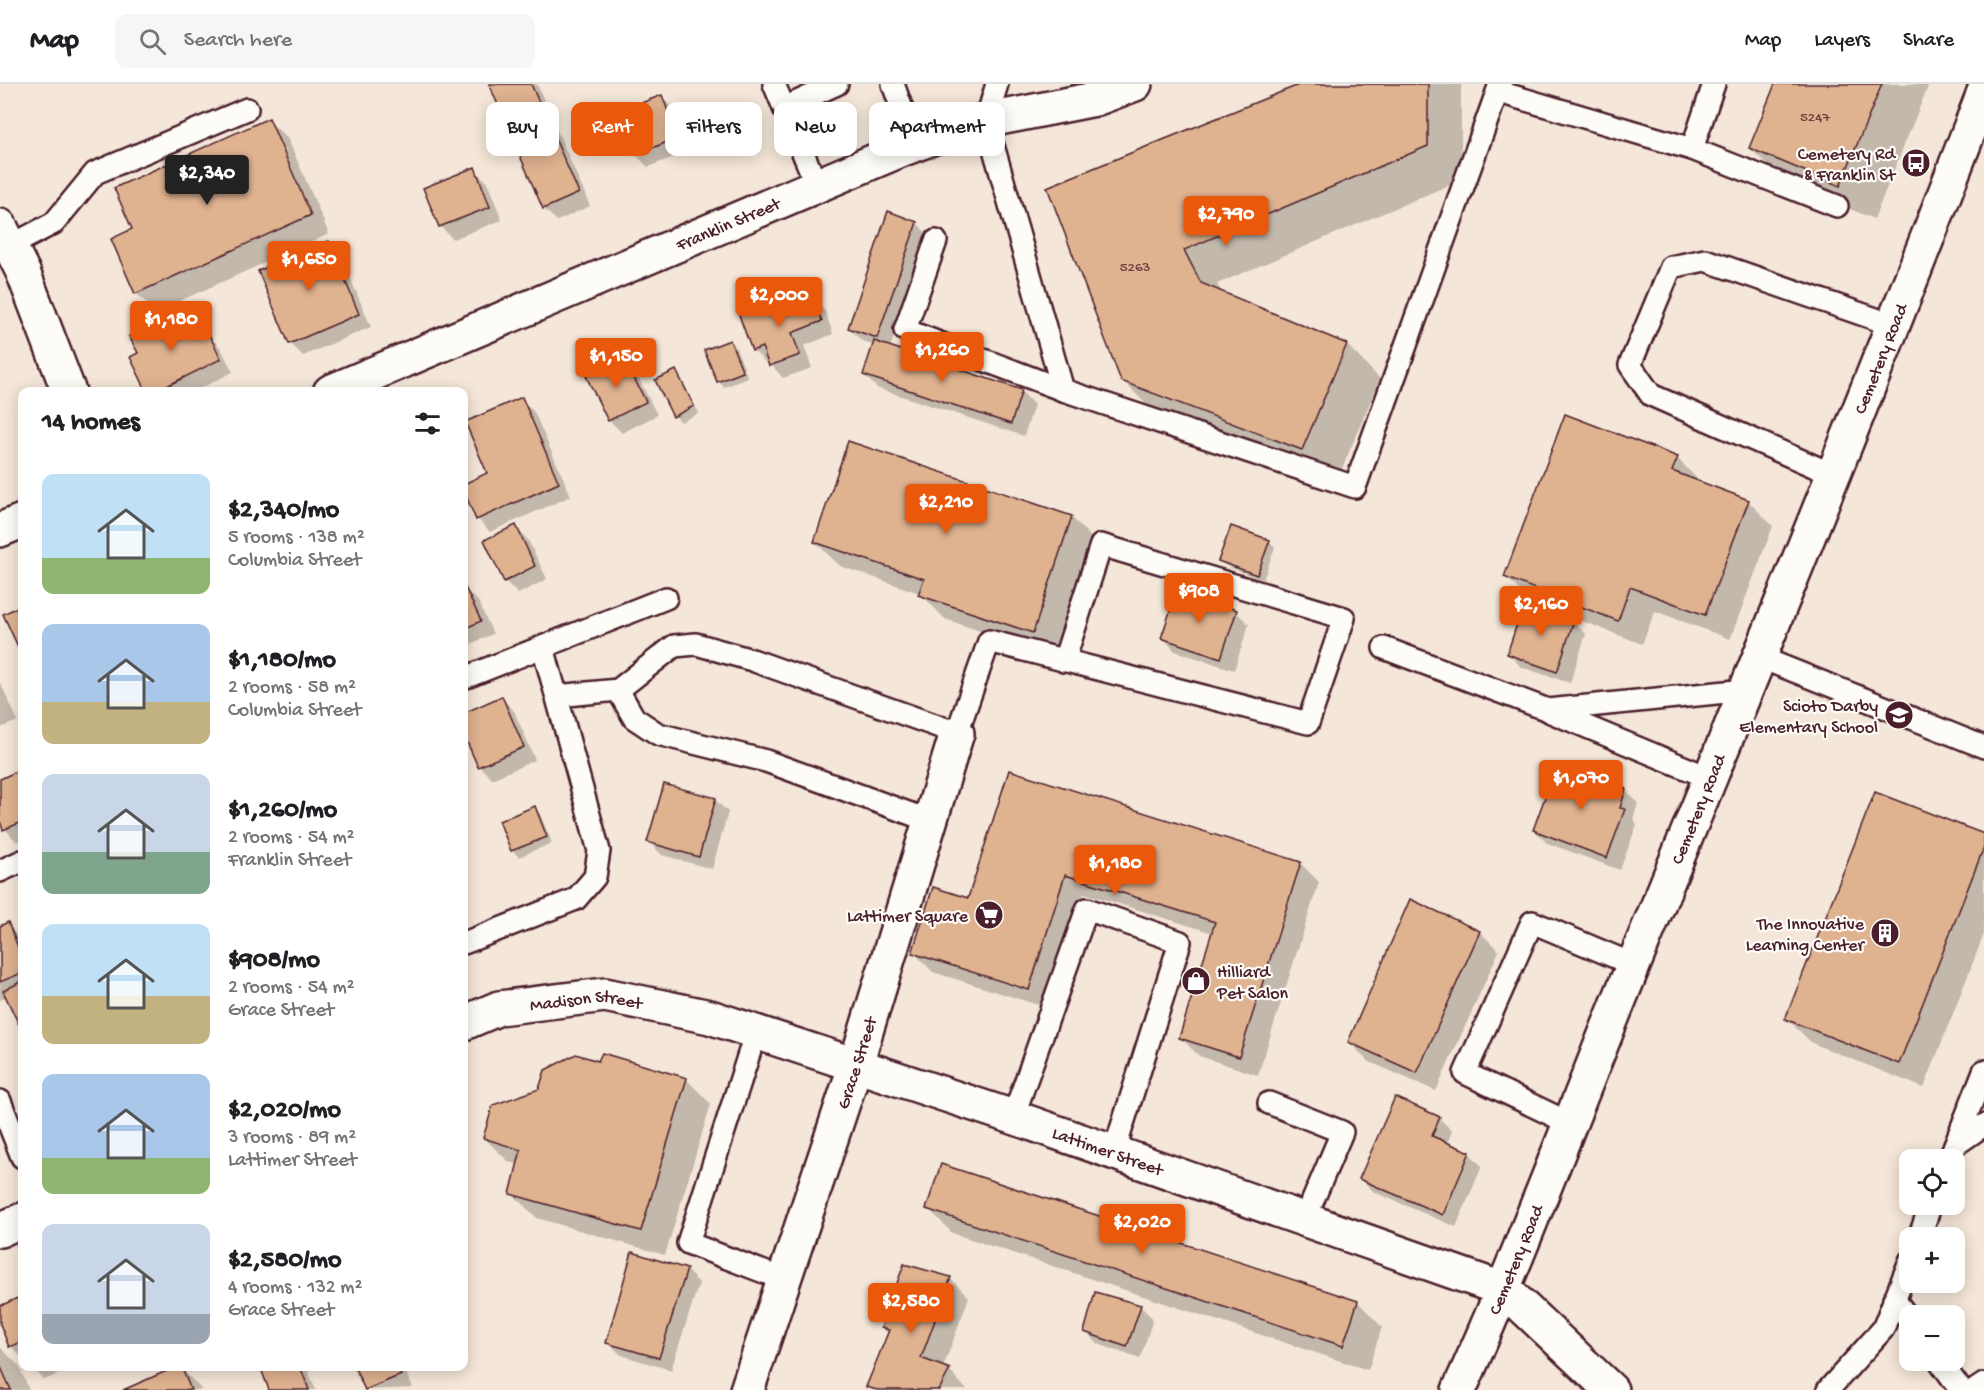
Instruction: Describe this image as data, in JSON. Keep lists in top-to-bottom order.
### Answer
{
  "streets": {
    "street": [
      "Franklin Street",
      "Cemetery Road",
      "Madison Street",
      "Grace Street",
      "Lattimer Street"
    ]
  },
  "crossings": [
    ["Cemetery Road", "Lattimer Street"],
    ["Madison Street", "Lattimer Street"],
    ["Grace Street", "Lattimer Street"]
  ],
  "places": {
    "bus stop": ["Cemetery Rd & Franklin St"],
    "school or university": ["Scioto Darby Elementary School"],
    "supermarket": ["Lattimer Square"],
    "building": ["The Innovative Learning Center"],
    "shop": ["Hilliard Pet Salon"]
  },
  "house_numbers": ["5247", "5263"],
  "page": {
    "header": "Map",
    "search": "Search here",
    "nav": ["Map", "Layers", "Share"],
    "chip": [
      "Buy",
      "Rent",
      "Filters",
      "New",
      "Apartment"
    ],
    "price": [
      "$2,340",
      "$2,790",
      "$1,650",
      "$2,000",
      "$1,180",
      "$1,260",
      "$1,150",
      "$2,210",
      "$908",
      "$2,160",
      "$1,070",
      "$1,180",
      "$2,020",
      "$2,580"
    ],
    "heading": "14 homes",
    "list": [
      {
        "name": "$2,340/mo",
        "note": "5 rooms · 138 m² · Columbia Street"
      },
      {
        "name": "$1,180/mo",
        "note": "2 rooms · 58 m² · Columbia Street"
      },
      {
        "name": "$1,260/mo",
        "note": "2 rooms · 54 m² · Franklin Street"
      },
      {
        "name": "$908/mo",
        "note": "2 rooms · 54 m² · Grace Street"
      },
      {
        "name": "$2,020/mo",
        "note": "3 rooms · 89 m² · Lattimer Street"
      },
      {
        "name": "$2,580/mo",
        "note": "4 rooms · 132 m² · Grace Street"
      }
    ],
    "map_buttons": ["+", "−"]
  }
}
